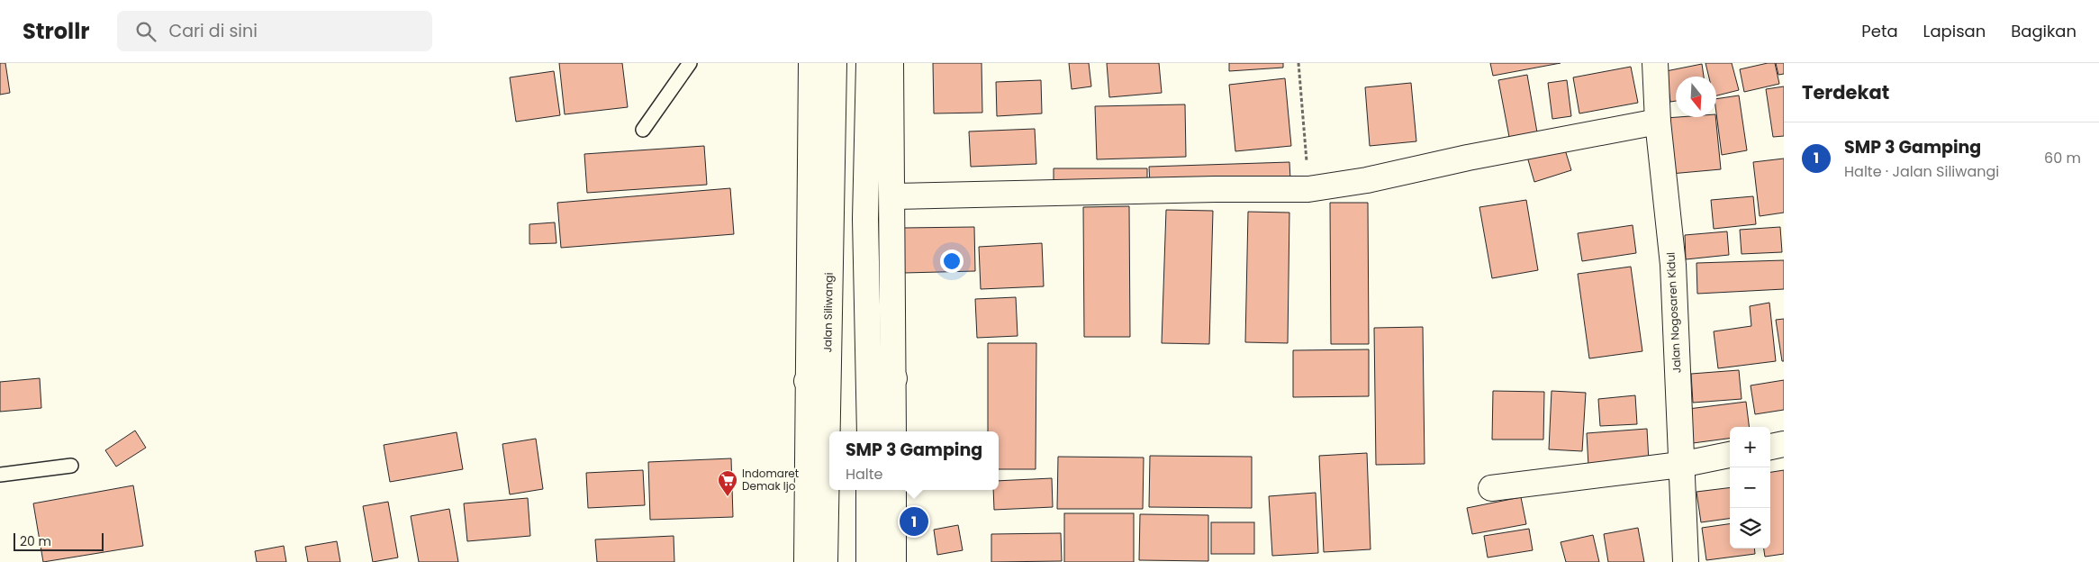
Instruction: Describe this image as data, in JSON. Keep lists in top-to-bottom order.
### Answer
{
  "streets": {
    "main road": ["Jalan Siliwangi", "Jalan Nogosaren Kidul"]
  },
  "places": {
    "supermarket": ["Indomaret Demak Ijo"]
  },
  "scale_bar": "20 m",
  "north": "bottom",
  "page": {
    "header": "Strollr",
    "search": "Cari di sini",
    "nav": ["Peta", "Lapisan", "Bagikan"],
    "heading": "Terdekat",
    "list": [
      {
        "mark": "1",
        "name": "SMP 3 Gamping",
        "note": "Halte · Jalan Siliwangi",
        "value": "60 m"
      }
    ],
    "map_buttons": ["+", "−"],
    "popup": ["SMP 3 Gamping", "Halte"],
    "pins": "1",
    "scale": "20 m"
  }
}
